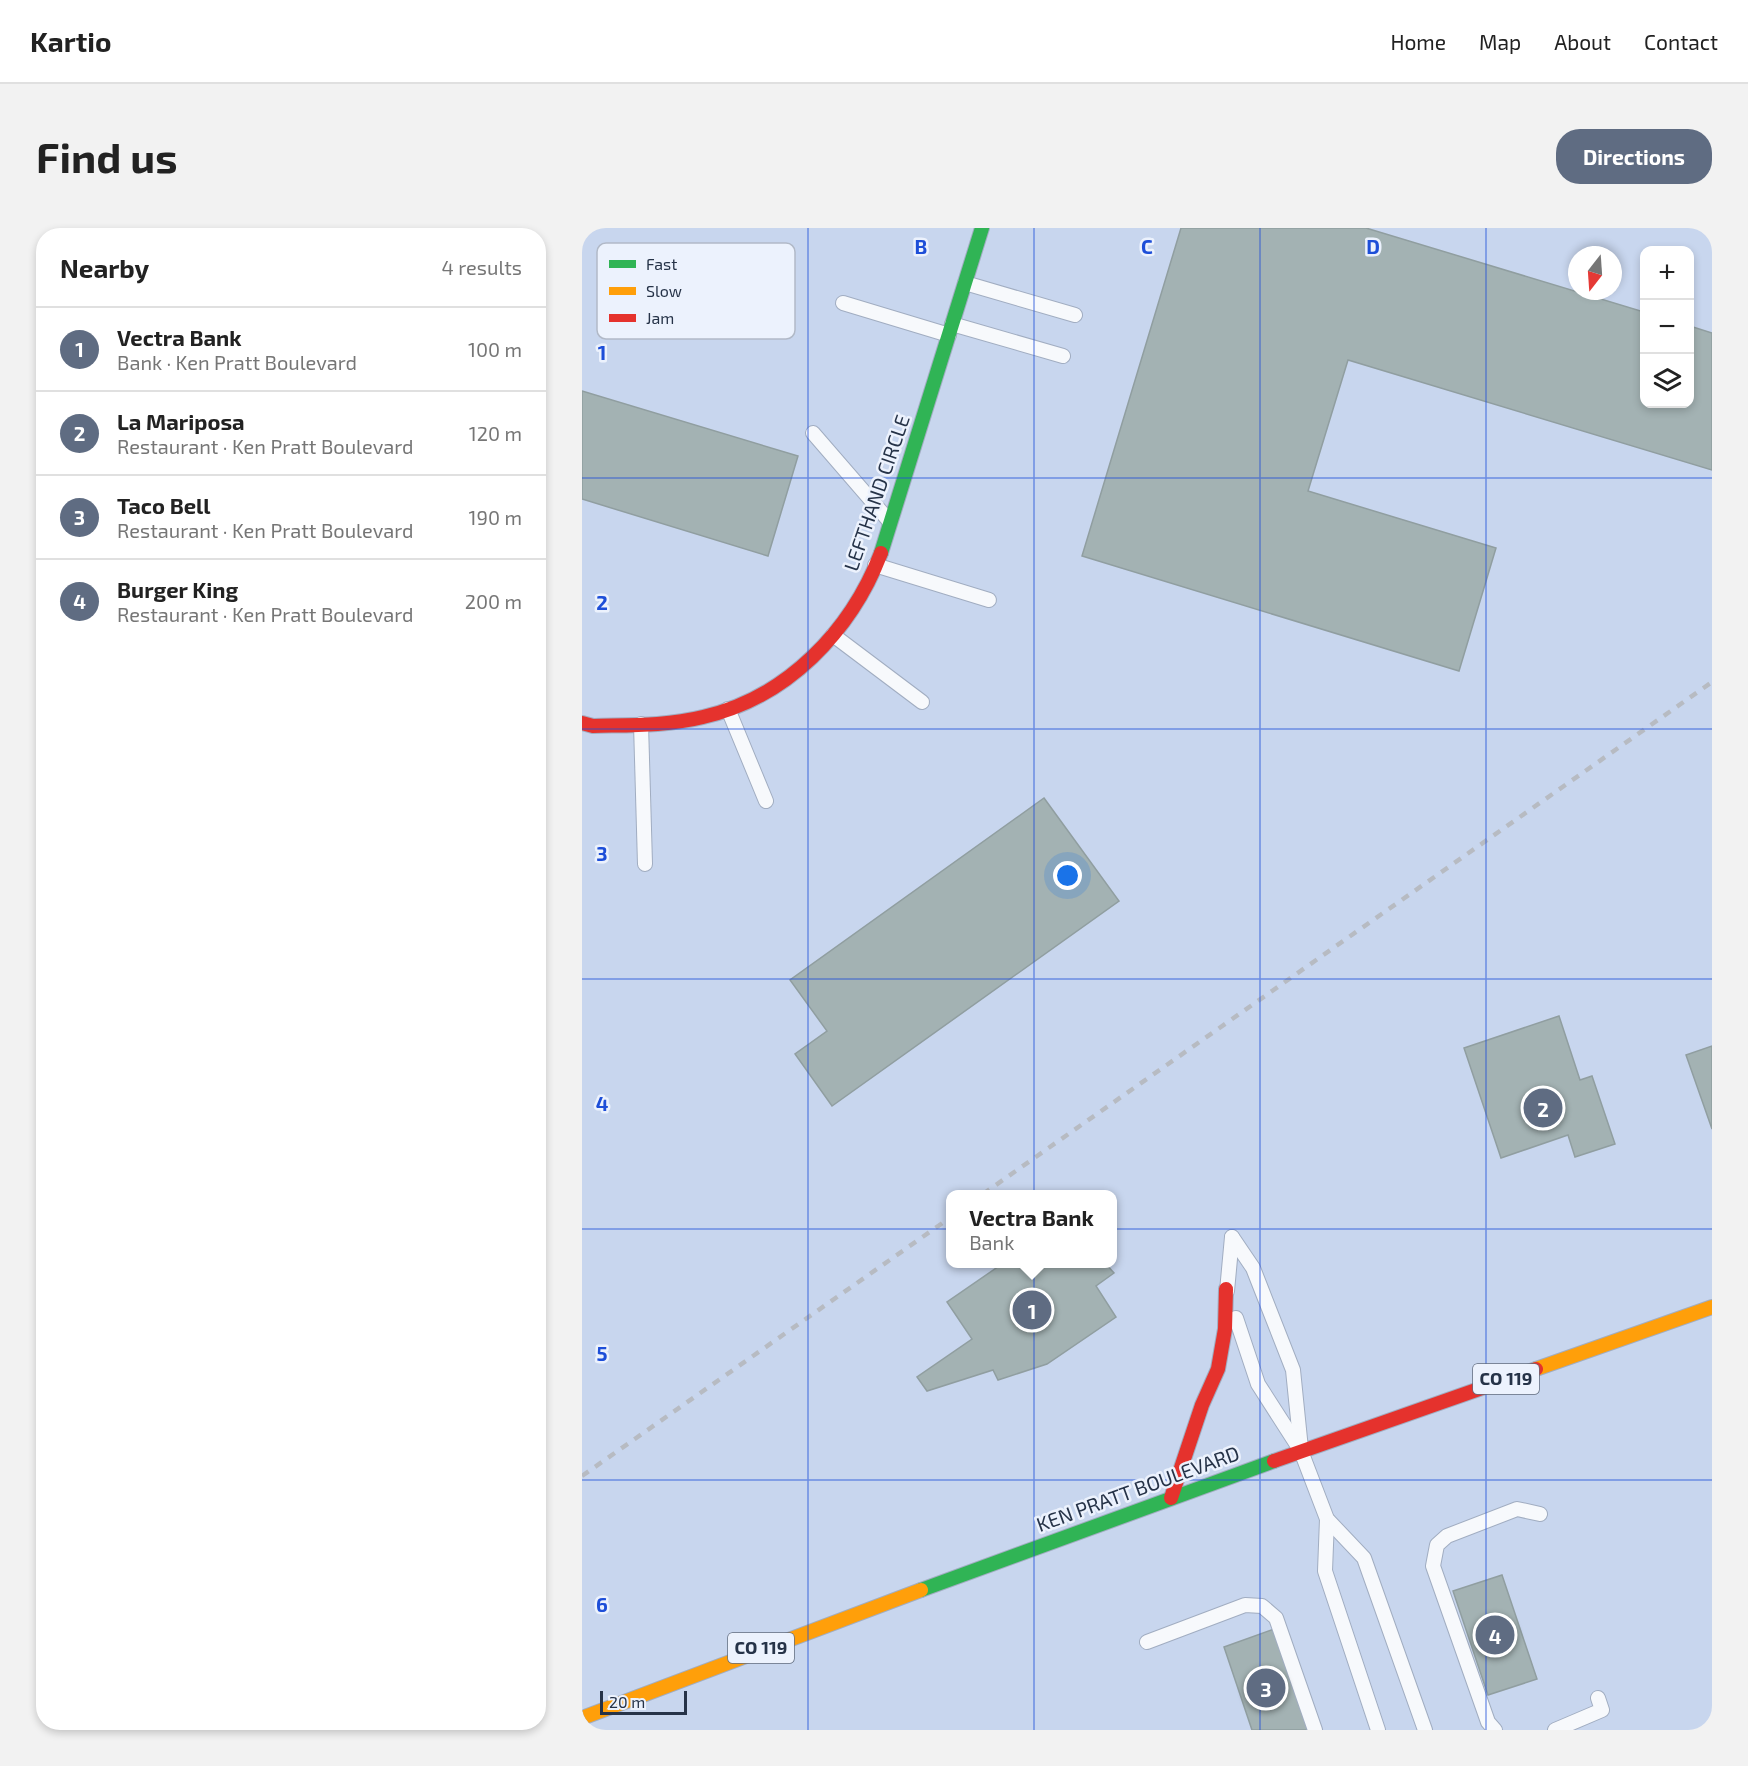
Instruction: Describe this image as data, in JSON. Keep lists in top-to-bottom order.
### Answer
{
  "streets": {
    "main road": ["LEFTHAND CIRCLE", "CO 119", "KEN PRATT BOULEVARD"]
  },
  "legend": ["Fast", "Slow", "Jam"],
  "scale_bar": "20 m",
  "north": "bottom",
  "page": {
    "header": "Kartio",
    "nav": [
      "Home",
      "Map",
      "About",
      "Contact"
    ],
    "buttons": "Directions",
    "title": "Find us",
    "heading": ["Nearby", "4 results"],
    "map_buttons": ["+", "−"],
    "list": [
      {
        "mark": "1",
        "name": "Vectra Bank",
        "note": "Bank · Ken Pratt Boulevard",
        "value": "100 m"
      },
      {
        "mark": "2",
        "name": "La Mariposa",
        "note": "Restaurant · Ken Pratt Boulevard",
        "value": "120 m"
      },
      {
        "mark": "3",
        "name": "Taco Bell",
        "note": "Restaurant · Ken Pratt Boulevard",
        "value": "190 m"
      },
      {
        "mark": "4",
        "name": "Burger King",
        "note": "Restaurant · Ken Pratt Boulevard",
        "value": "200 m"
      }
    ],
    "pins": [
      "2",
      "1",
      "4",
      "3"
    ],
    "popup": ["Vectra Bank", "Bank"],
    "scale": "20 m"
  },
  "grid": {
    "columns": ["B", "C", "D"],
    "rows": [
      "1",
      "2",
      "3",
      "4",
      "5",
      "6"
    ]
  }
}
